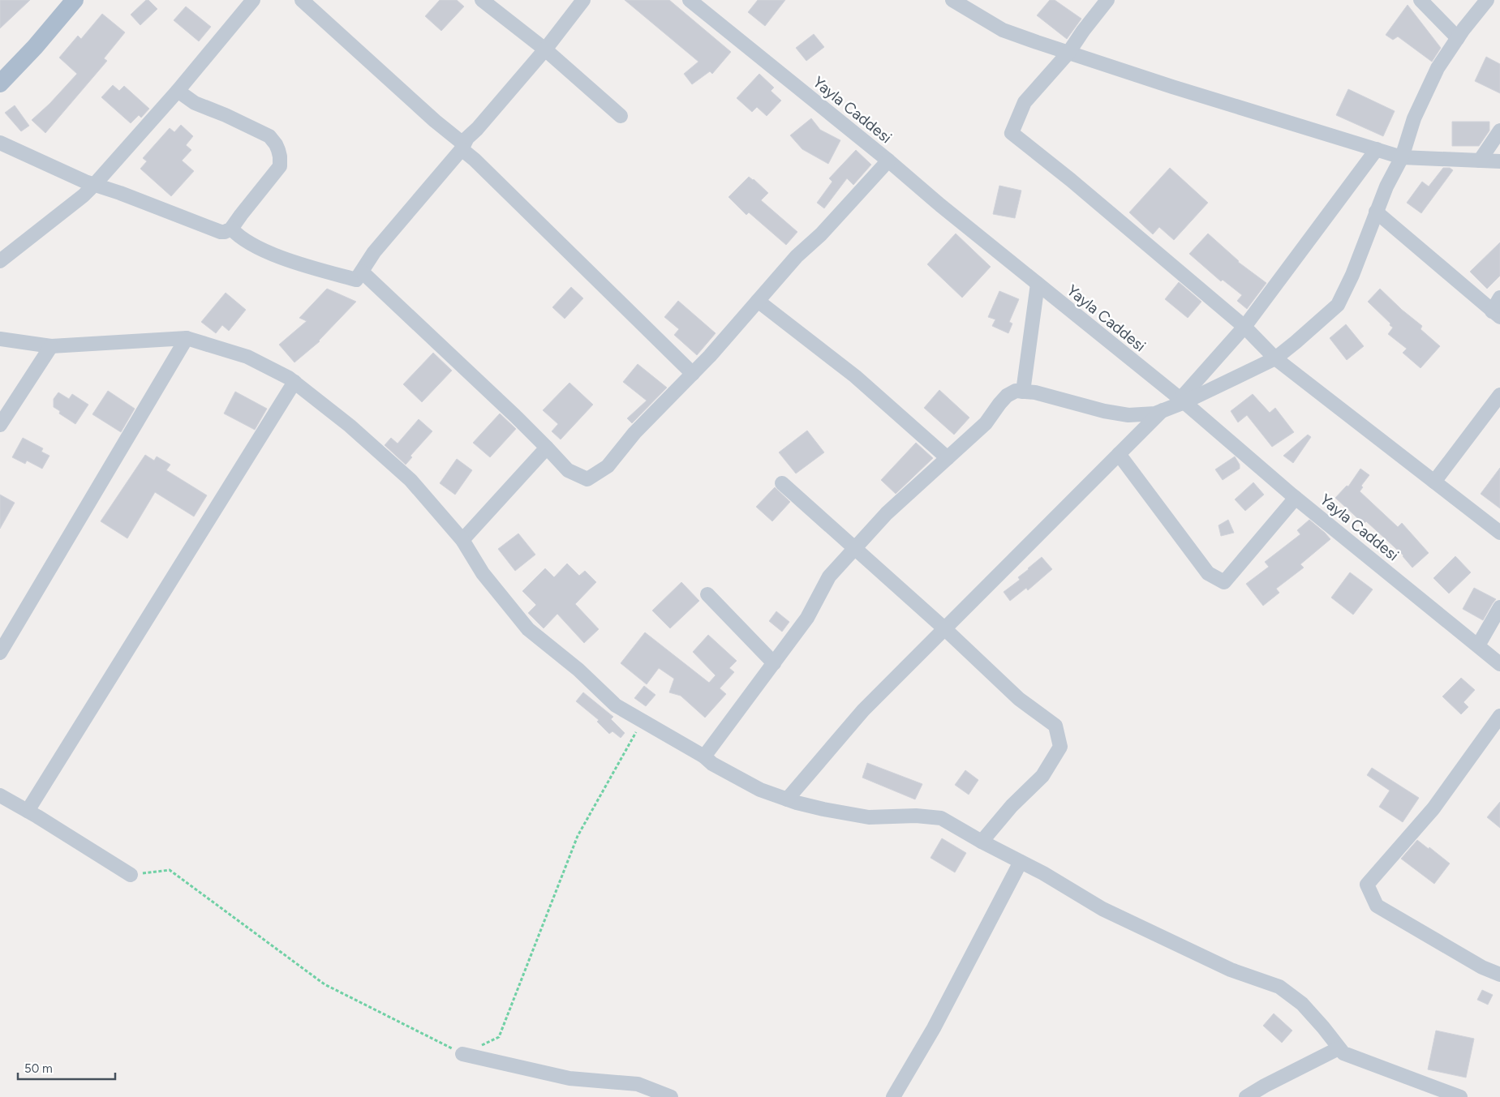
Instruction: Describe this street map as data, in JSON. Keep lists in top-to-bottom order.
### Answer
{
  "streets": {
    "street": ["Yayla Caddesi"]
  },
  "scale_bar": "50 m"
}
